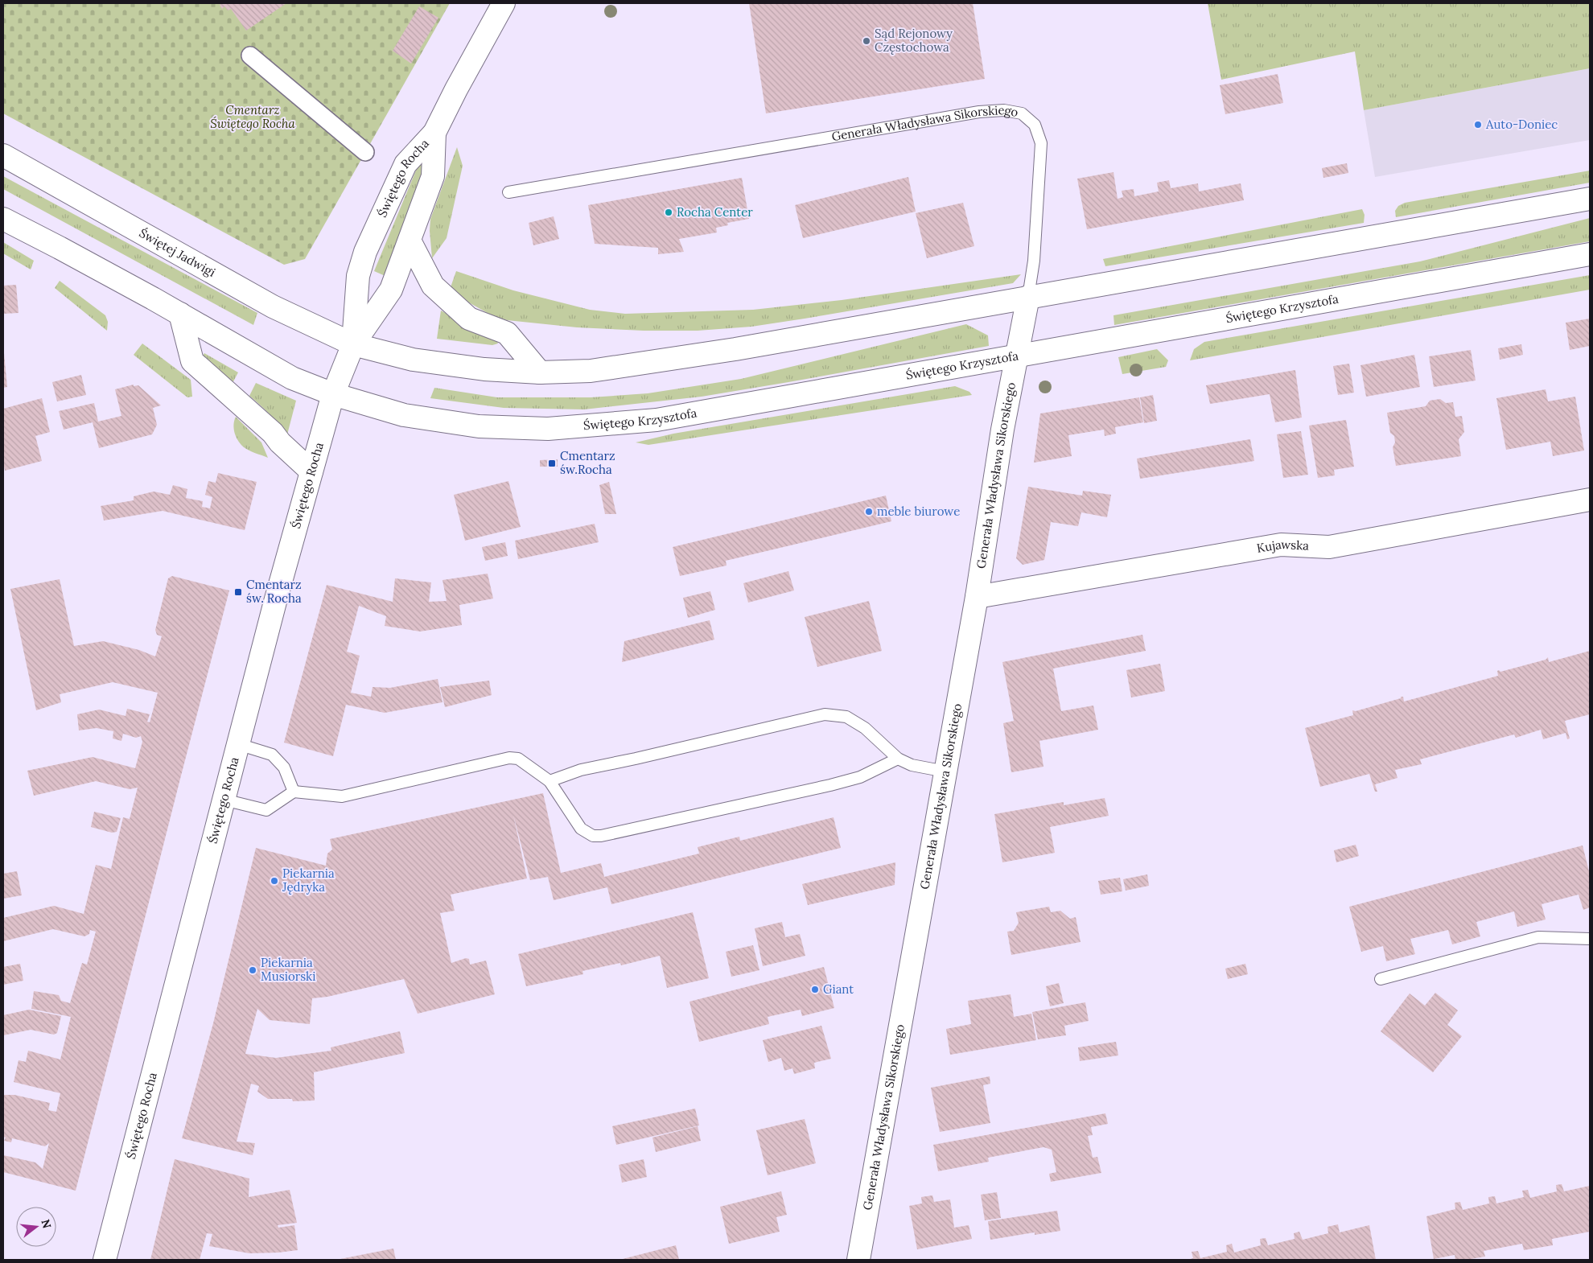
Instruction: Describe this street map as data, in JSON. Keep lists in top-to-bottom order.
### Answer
{
  "streets": {
    "street": [
      "Generała Władysława Sikorskiego",
      "Świętego Rocha",
      "Świętej Jadwigi",
      "Świętego Krzysztofa",
      "Kujawska"
    ]
  },
  "crossings": [
    ["Generała Władysława Sikorskiego", "Świętego Krzysztofa"],
    ["Generała Władysława Sikorskiego", "Kujawska"],
    ["Świętego Rocha", "Świętej Jadwigi"],
    ["Świętego Rocha", "Świętego Krzysztofa"]
  ],
  "parks": ["Cmentarz Świętego Rocha"],
  "places": {
    "other": [
      "Sąd Rejonowy Częstochowa",
      "Auto-Doniec",
      "Rocha Center",
      "meble biurowe",
      "Piekarnia Jędryka",
      "Piekarnia Musiorski",
      "Giant"
    ],
    "transit": ["Cmentarz św.Rocha", "Cmentarz św. Rocha"]
  },
  "north": "right"
}
